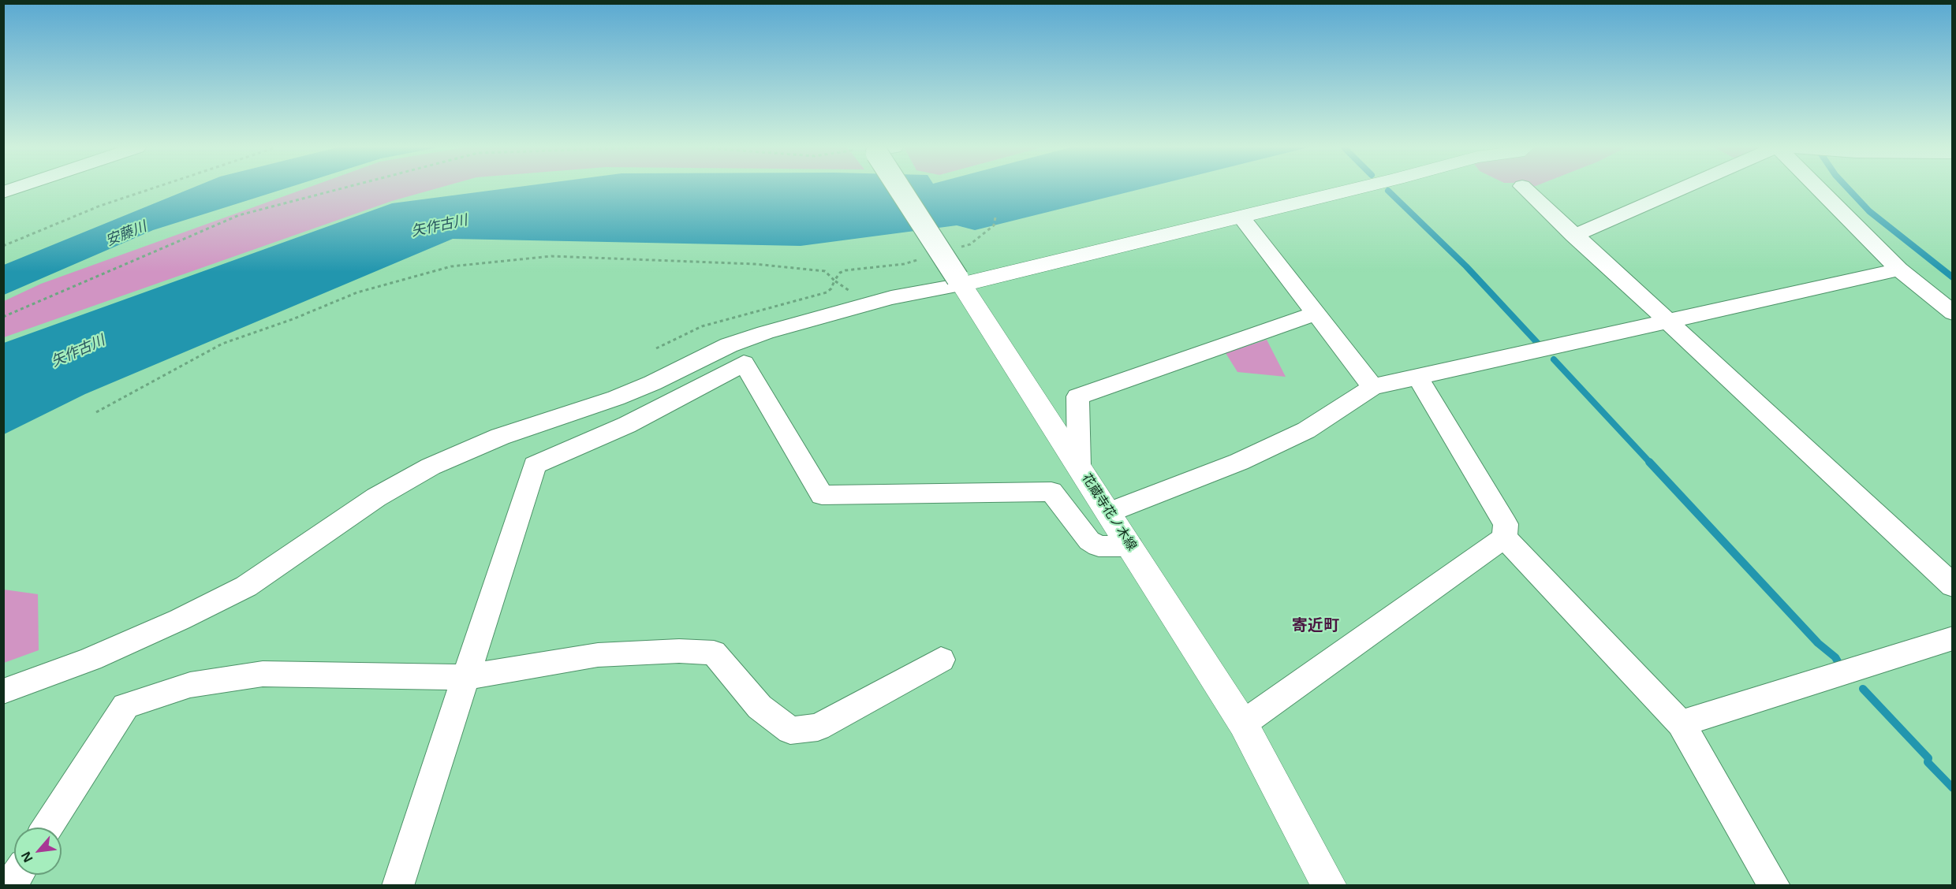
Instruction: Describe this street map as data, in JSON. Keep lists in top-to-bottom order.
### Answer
{
  "streets": {
    "main road": ["花蔵寺花ノ木線"]
  },
  "districts": ["寄近町"],
  "water": ["矢作古川", "安藤川"],
  "north": "bottom left"
}
